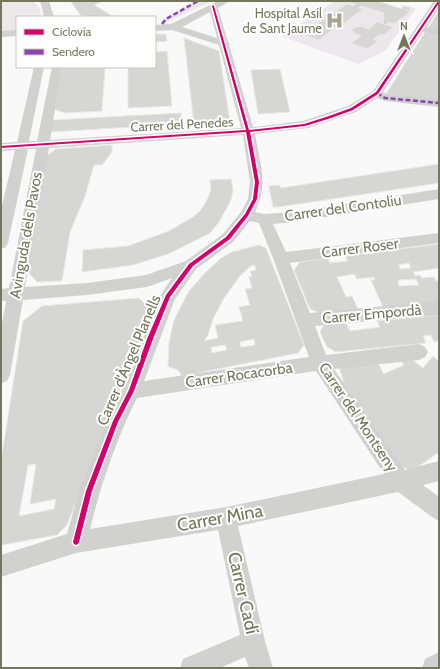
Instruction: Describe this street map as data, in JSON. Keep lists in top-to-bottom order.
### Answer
{
  "streets": {
    "street": [
      "Carrer del Penedes",
      "Carrer del Contoliu",
      "Avinguda dels Pavos",
      "Carrer Roser",
      "Carrer Empordà",
      "Carrer d'Àngel Planells",
      "Carrer Rocacorba",
      "Carrer del Montseny",
      "Carrer Mina",
      "Carrer Cadí"
    ]
  },
  "crossings": [
    ["Carrer del Penedes", "Avinguda dels Pavos"],
    ["Carrer del Penedes", "Carrer d'Àngel Planells"],
    ["Carrer del Contoliu", "Carrer d'Àngel Planells"],
    ["Carrer del Contoliu", "Carrer del Montseny"],
    ["Carrer Roser", "Carrer del Montseny"],
    ["Carrer Empordà", "Carrer del Montseny"],
    ["Carrer d'Àngel Planells", "Carrer Rocacorba"],
    ["Carrer d'Àngel Planells", "Carrer del Montseny"],
    ["Carrer d'Àngel Planells", "Carrer Mina"],
    ["Carrer Rocacorba", "Carrer del Montseny"],
    ["Carrer del Montseny", "Carrer Mina"],
    ["Carrer Mina", "Carrer Cadí"]
  ],
  "places": {
    "hospital": ["Hospital Asil de Sant Jaume"]
  },
  "legend": ["Ciclovía", "Sendero"],
  "north": "top"
}
